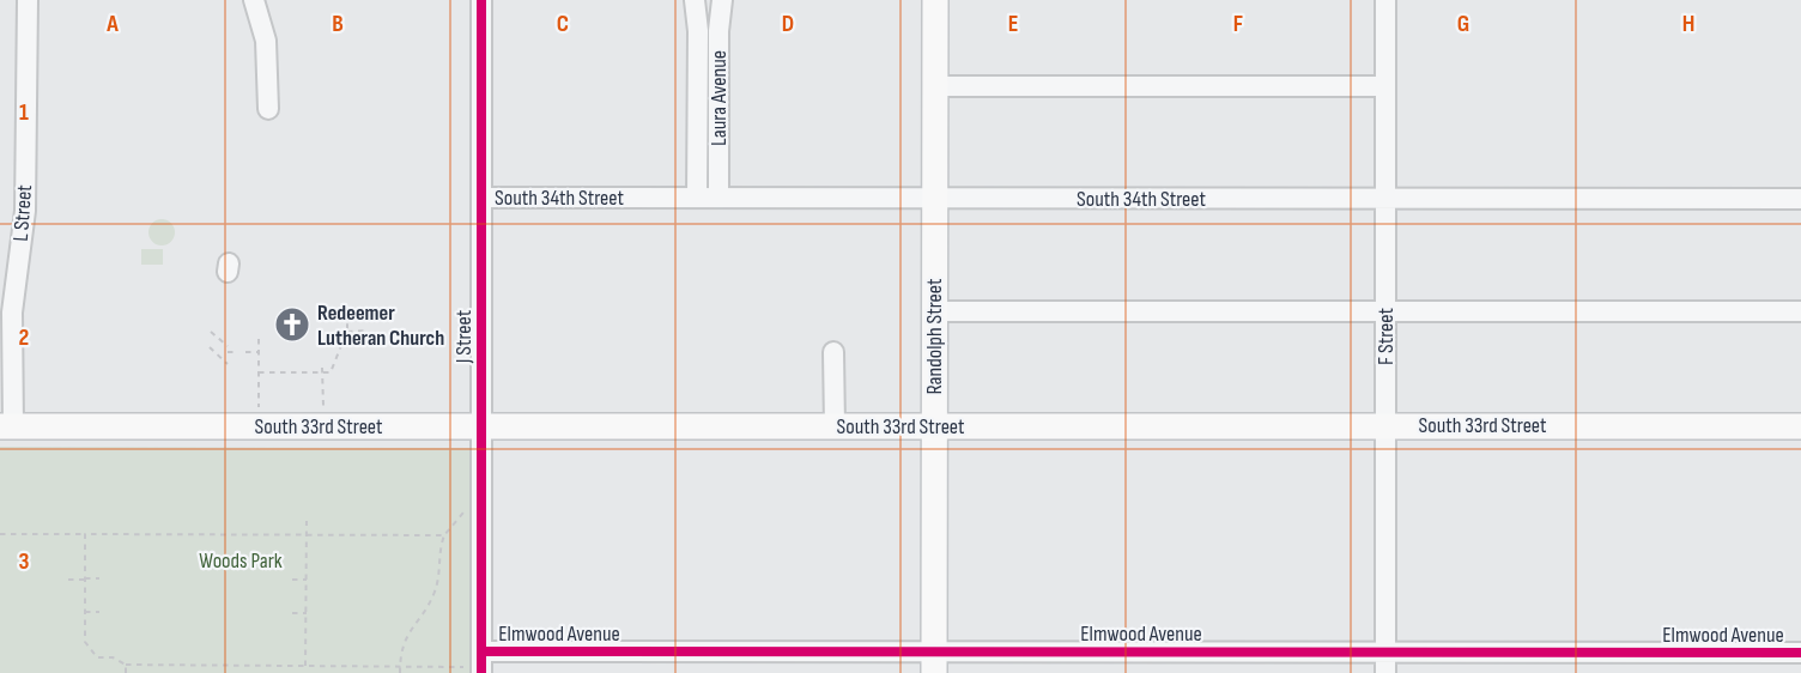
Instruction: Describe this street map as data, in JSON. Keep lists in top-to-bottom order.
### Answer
{
  "streets": {
    "main road": ["Randolph Street", "South 33rd Street"],
    "street": [
      "Laura Avenue",
      "South 34th Street",
      "L Street",
      "J Street",
      "F Street",
      "Elmwood Avenue"
    ]
  },
  "crossings": [
    ["Laura Avenue", "South 34th Street"],
    ["South 34th Street", "J Street"],
    ["South 34th Street", "Randolph Street"],
    ["South 34th Street", "F Street"],
    ["L Street", "South 33rd Street"],
    ["J Street", "South 33rd Street"],
    ["J Street", "Elmwood Avenue"],
    ["Randolph Street", "South 33rd Street"],
    ["Randolph Street", "Elmwood Avenue"],
    ["F Street", "South 33rd Street"],
    ["F Street", "Elmwood Avenue"]
  ],
  "parks": ["Woods Park"],
  "places": {
    "church": ["Redeemer Lutheran Church"]
  },
  "grid": {
    "columns": [
      "A",
      "B",
      "C",
      "D",
      "E",
      "F",
      "G",
      "H"
    ],
    "rows": ["1", "2", "3"]
  }
}
